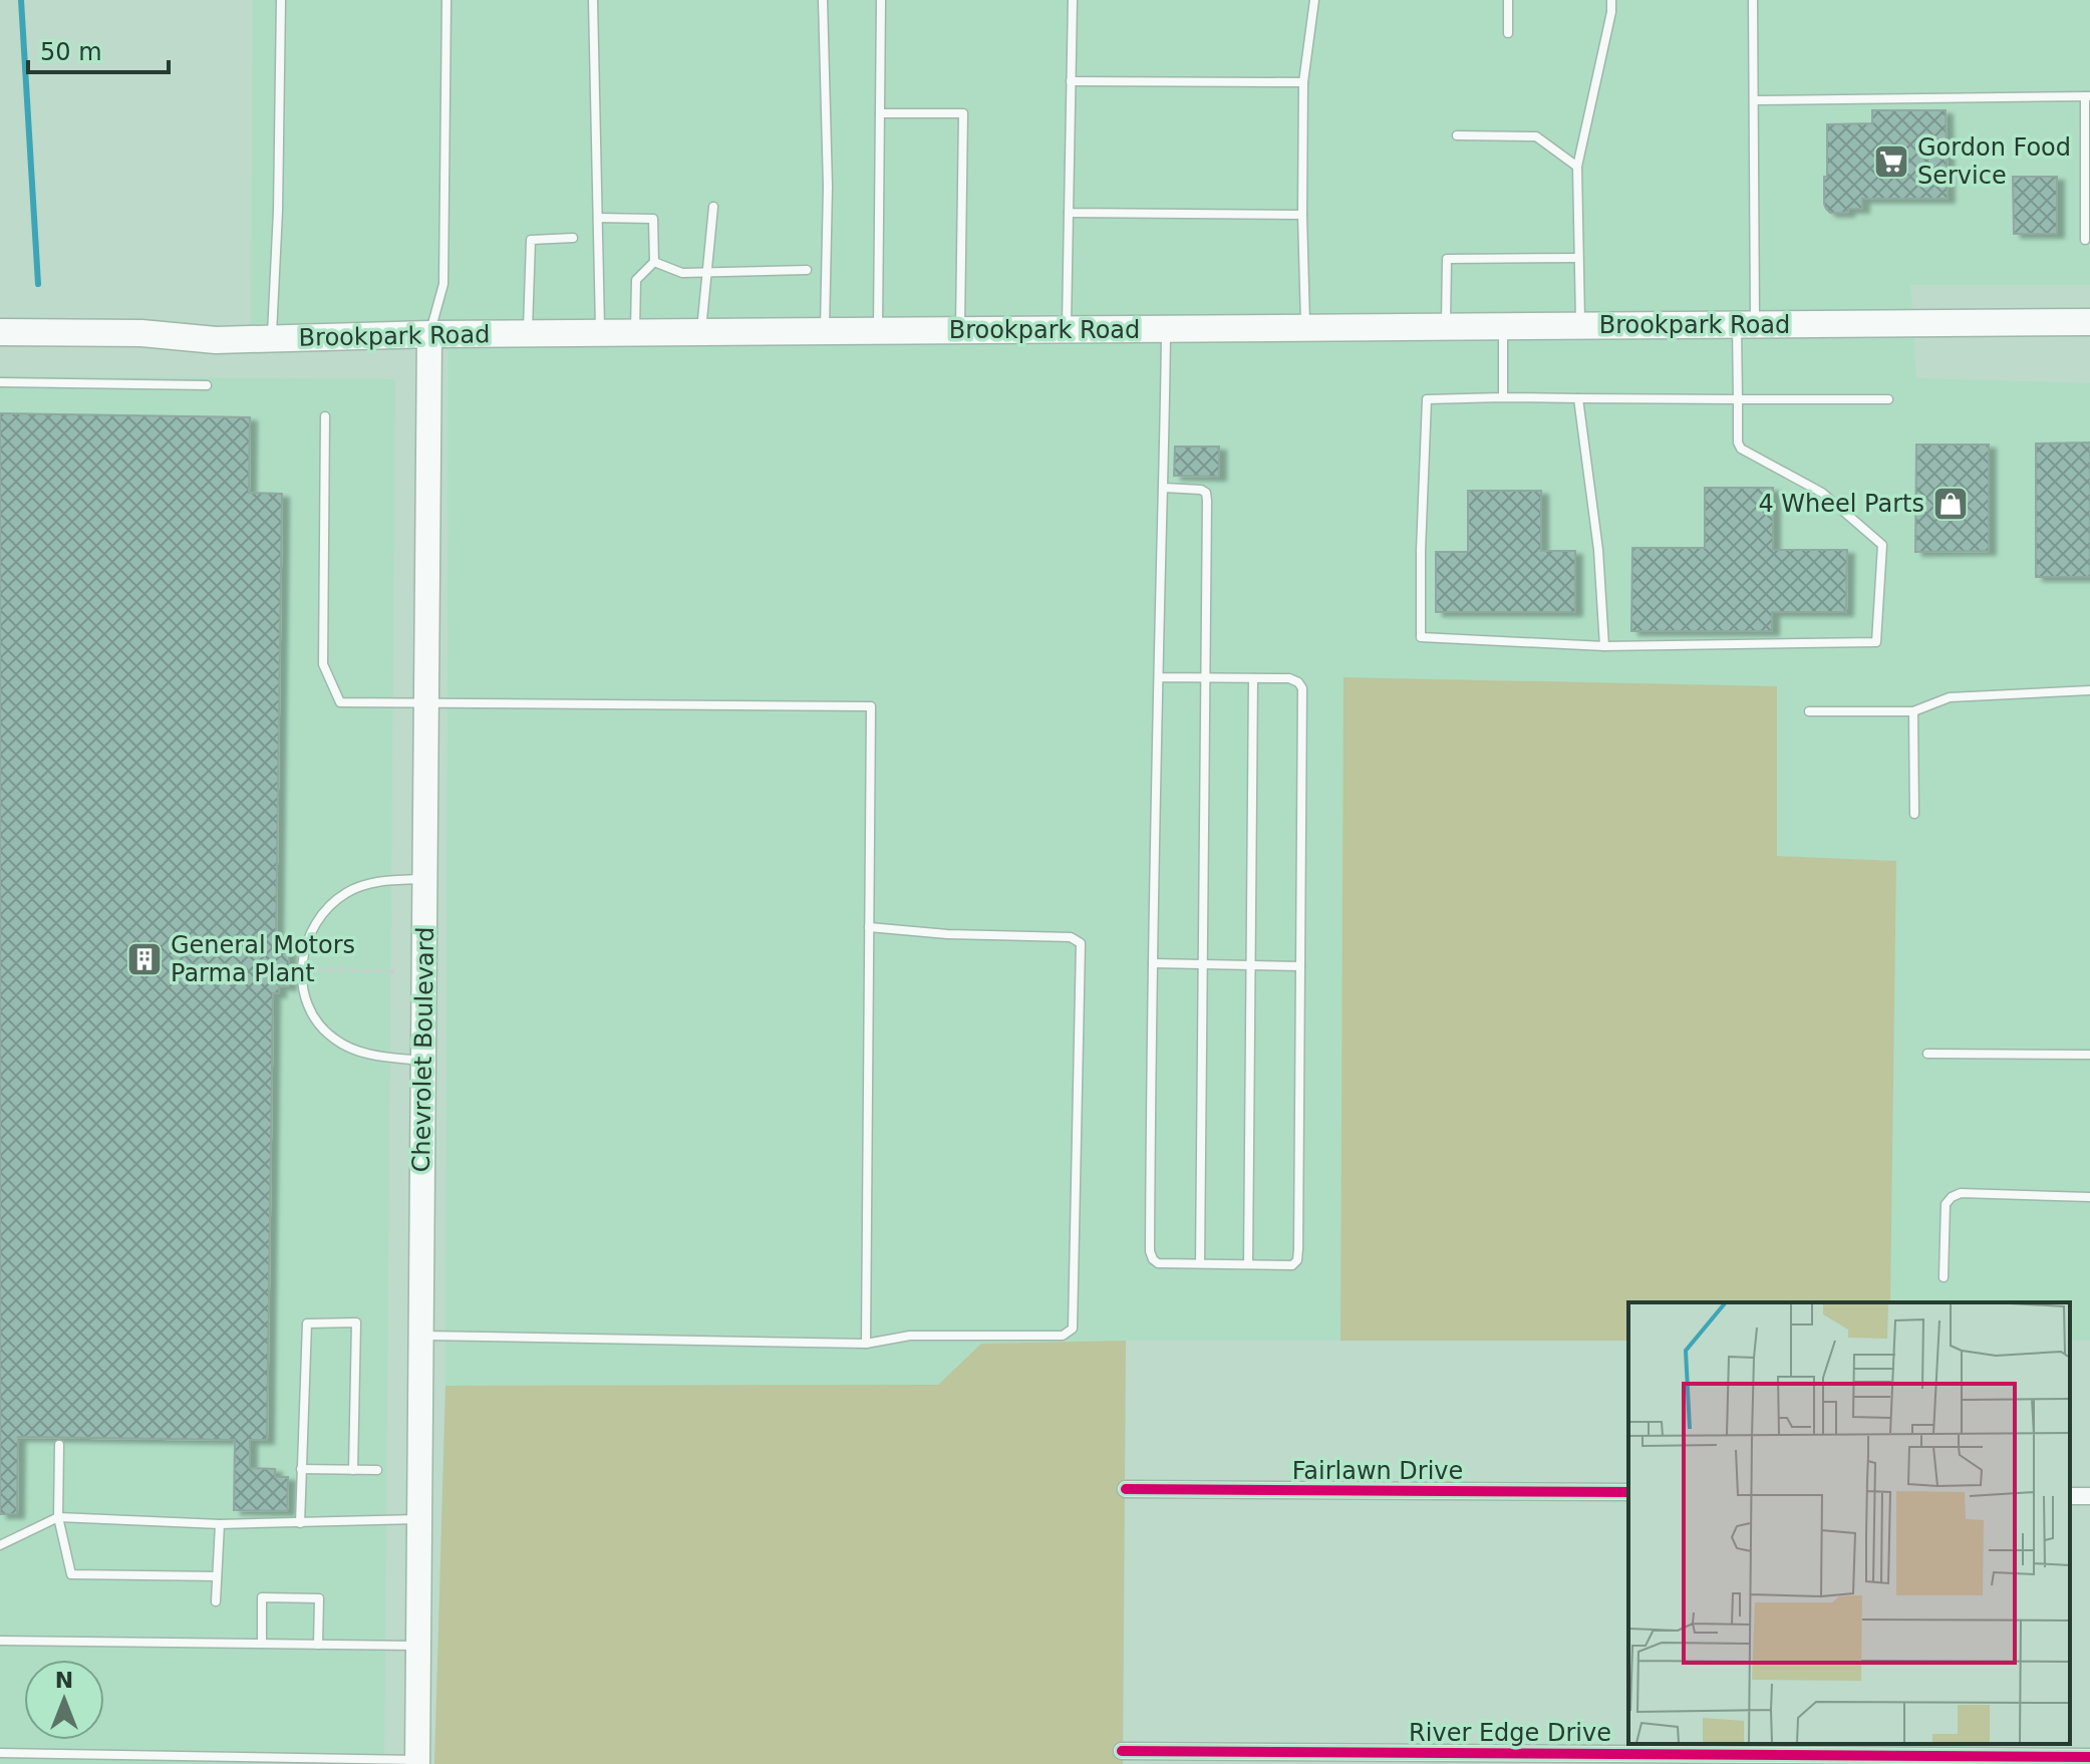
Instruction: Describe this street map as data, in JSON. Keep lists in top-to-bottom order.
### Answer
{
  "streets": {
    "main road": ["Brookpark Road", "Chevrolet Boulevard"],
    "street": ["Fairlawn Drive", "River Edge Drive"]
  },
  "crossings": [
    ["Brookpark Road", "Chevrolet Boulevard"]
  ],
  "places": {
    "supermarket": ["Gordon Food Service"],
    "shop": ["4 Wheel Parts"],
    "building": ["General Motors Parma Plant"]
  },
  "scale_bar": "50 m",
  "north": "top"
}
